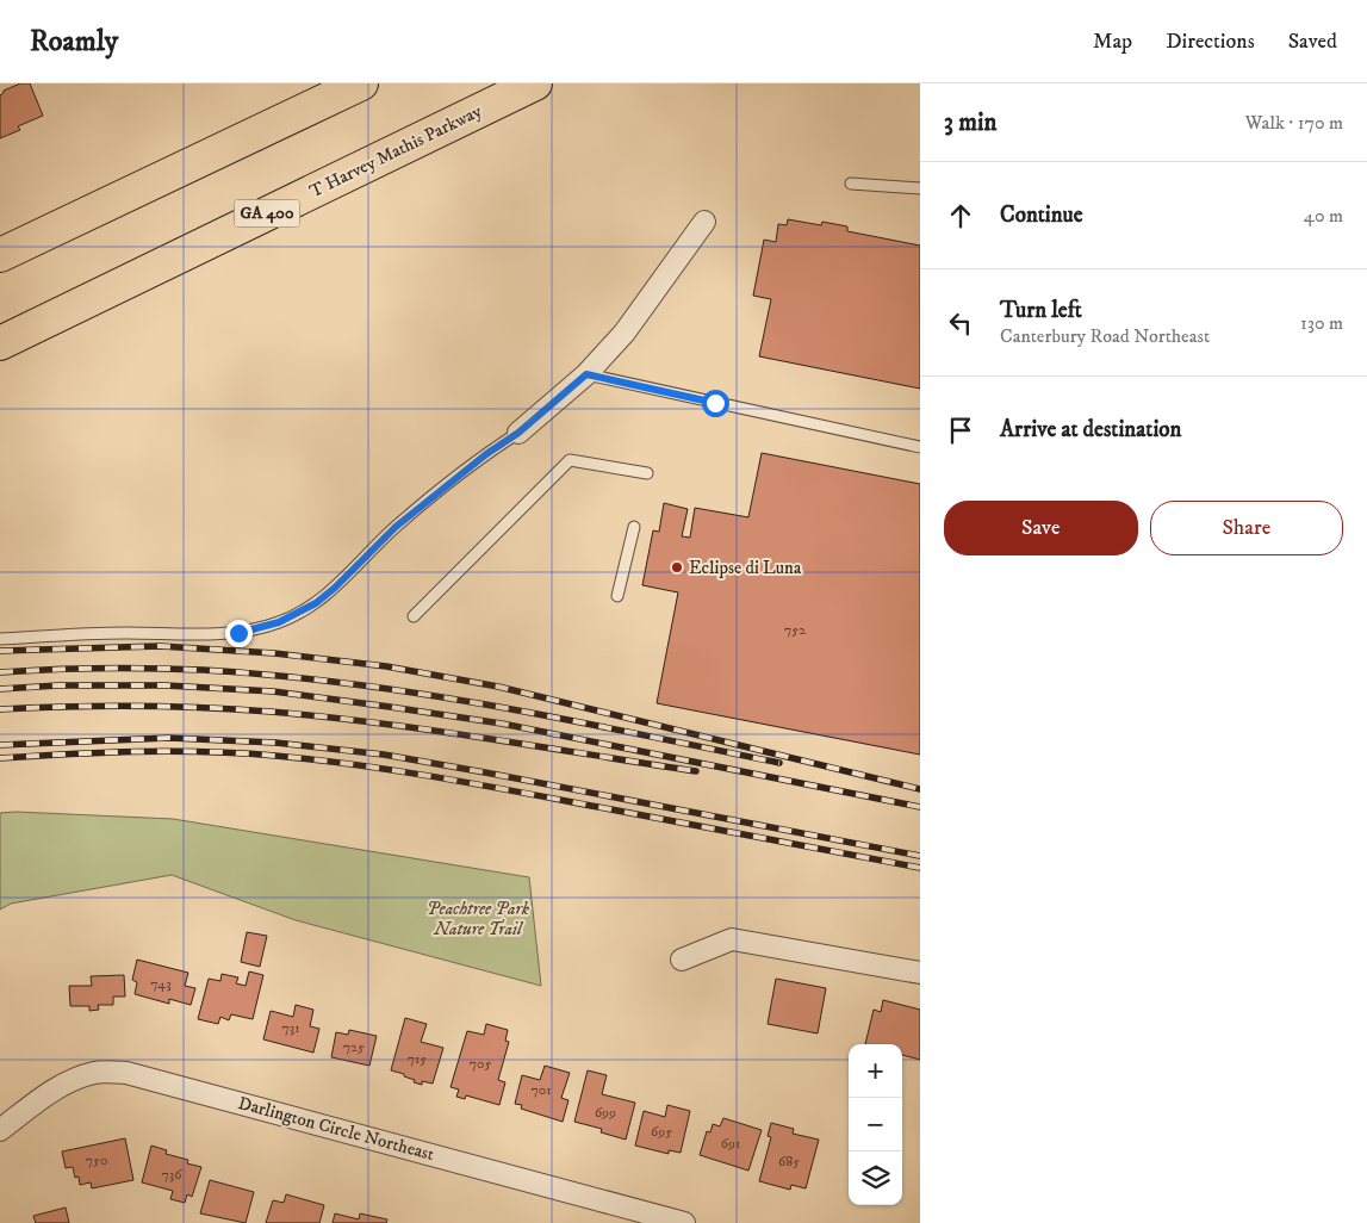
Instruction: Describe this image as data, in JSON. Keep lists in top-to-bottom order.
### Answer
{
  "streets": {
    "highway": ["T Harvey Mathis Parkway", "GA 400"],
    "street": ["Darlington Circle Northeast"]
  },
  "parks": ["Peachtree Park Nature Trail"],
  "places": ["Eclipse di Luna"],
  "house_numbers": [
    "752",
    "743",
    "731",
    "725",
    "715",
    "705",
    "701",
    "699",
    "695",
    "691",
    "750",
    "685",
    "736"
  ],
  "page": {
    "header": "Roamly",
    "nav": ["Map", "Directions", "Saved"],
    "heading": ["3 min", "Walk · 170 m"],
    "list": [
      ["Continue", "40 m"],
      ["Turn left", "Canterbury Road Northeast", "130 m"],
      "Arrive at destination"
    ],
    "buttons": ["Save", "Share"],
    "map_buttons": ["+", "−"]
  }
}
